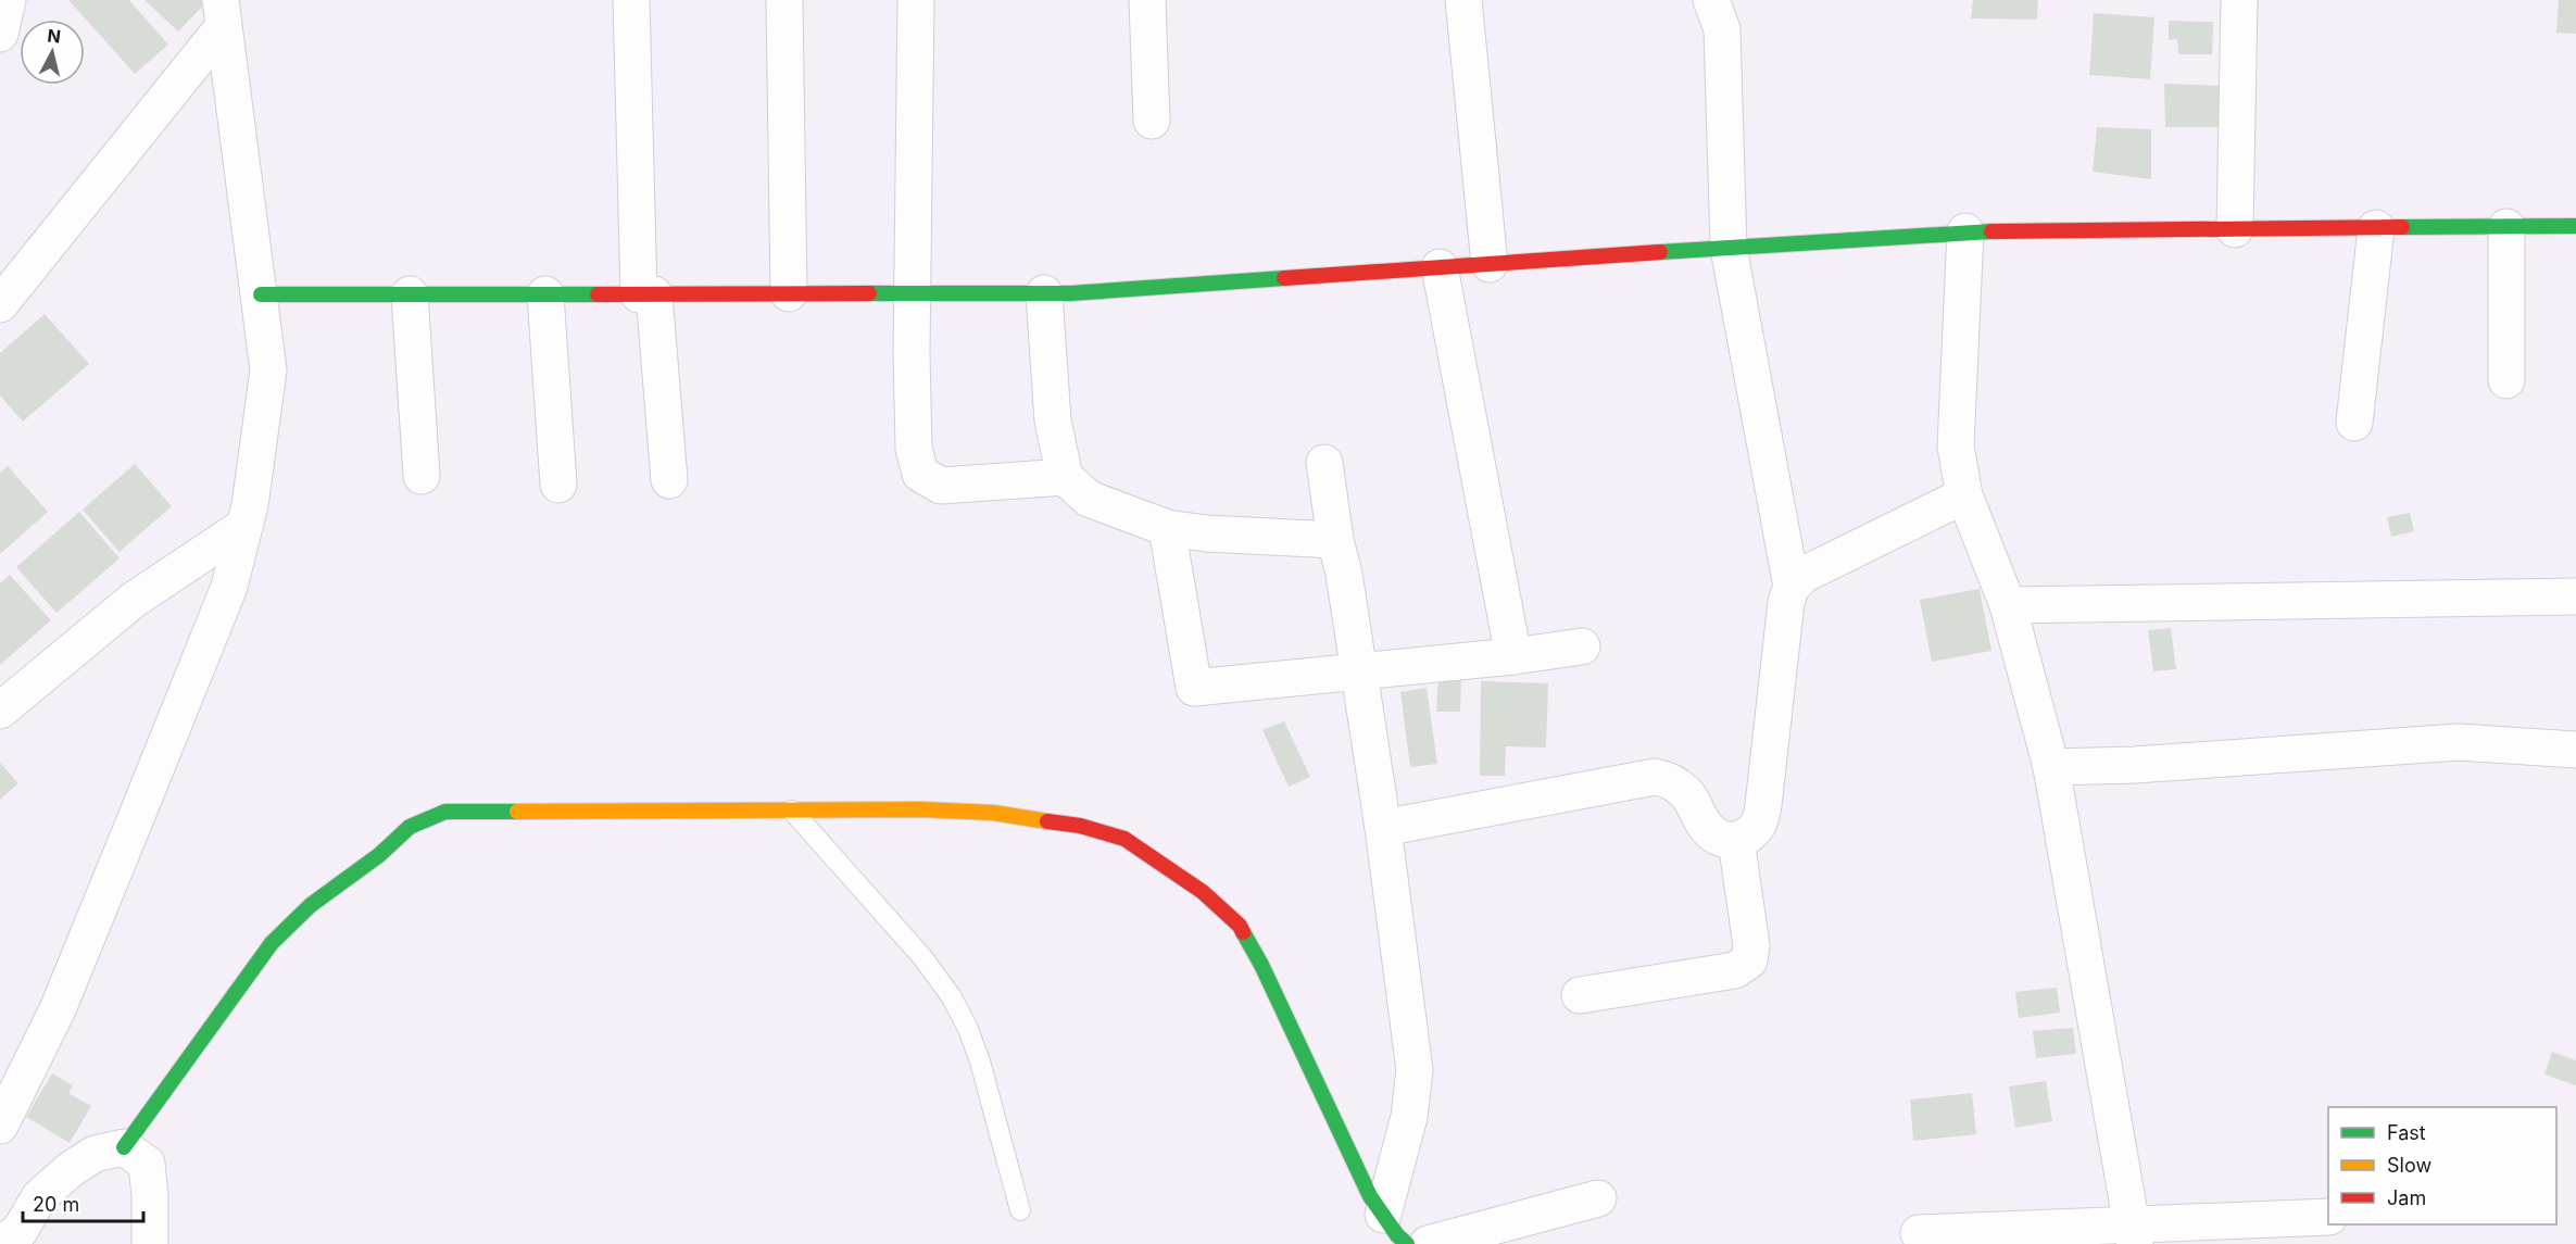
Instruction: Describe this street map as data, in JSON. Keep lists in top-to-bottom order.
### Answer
{
  "legend": ["Fast", "Slow", "Jam"],
  "scale_bar": "20 m",
  "north": "top"
}
